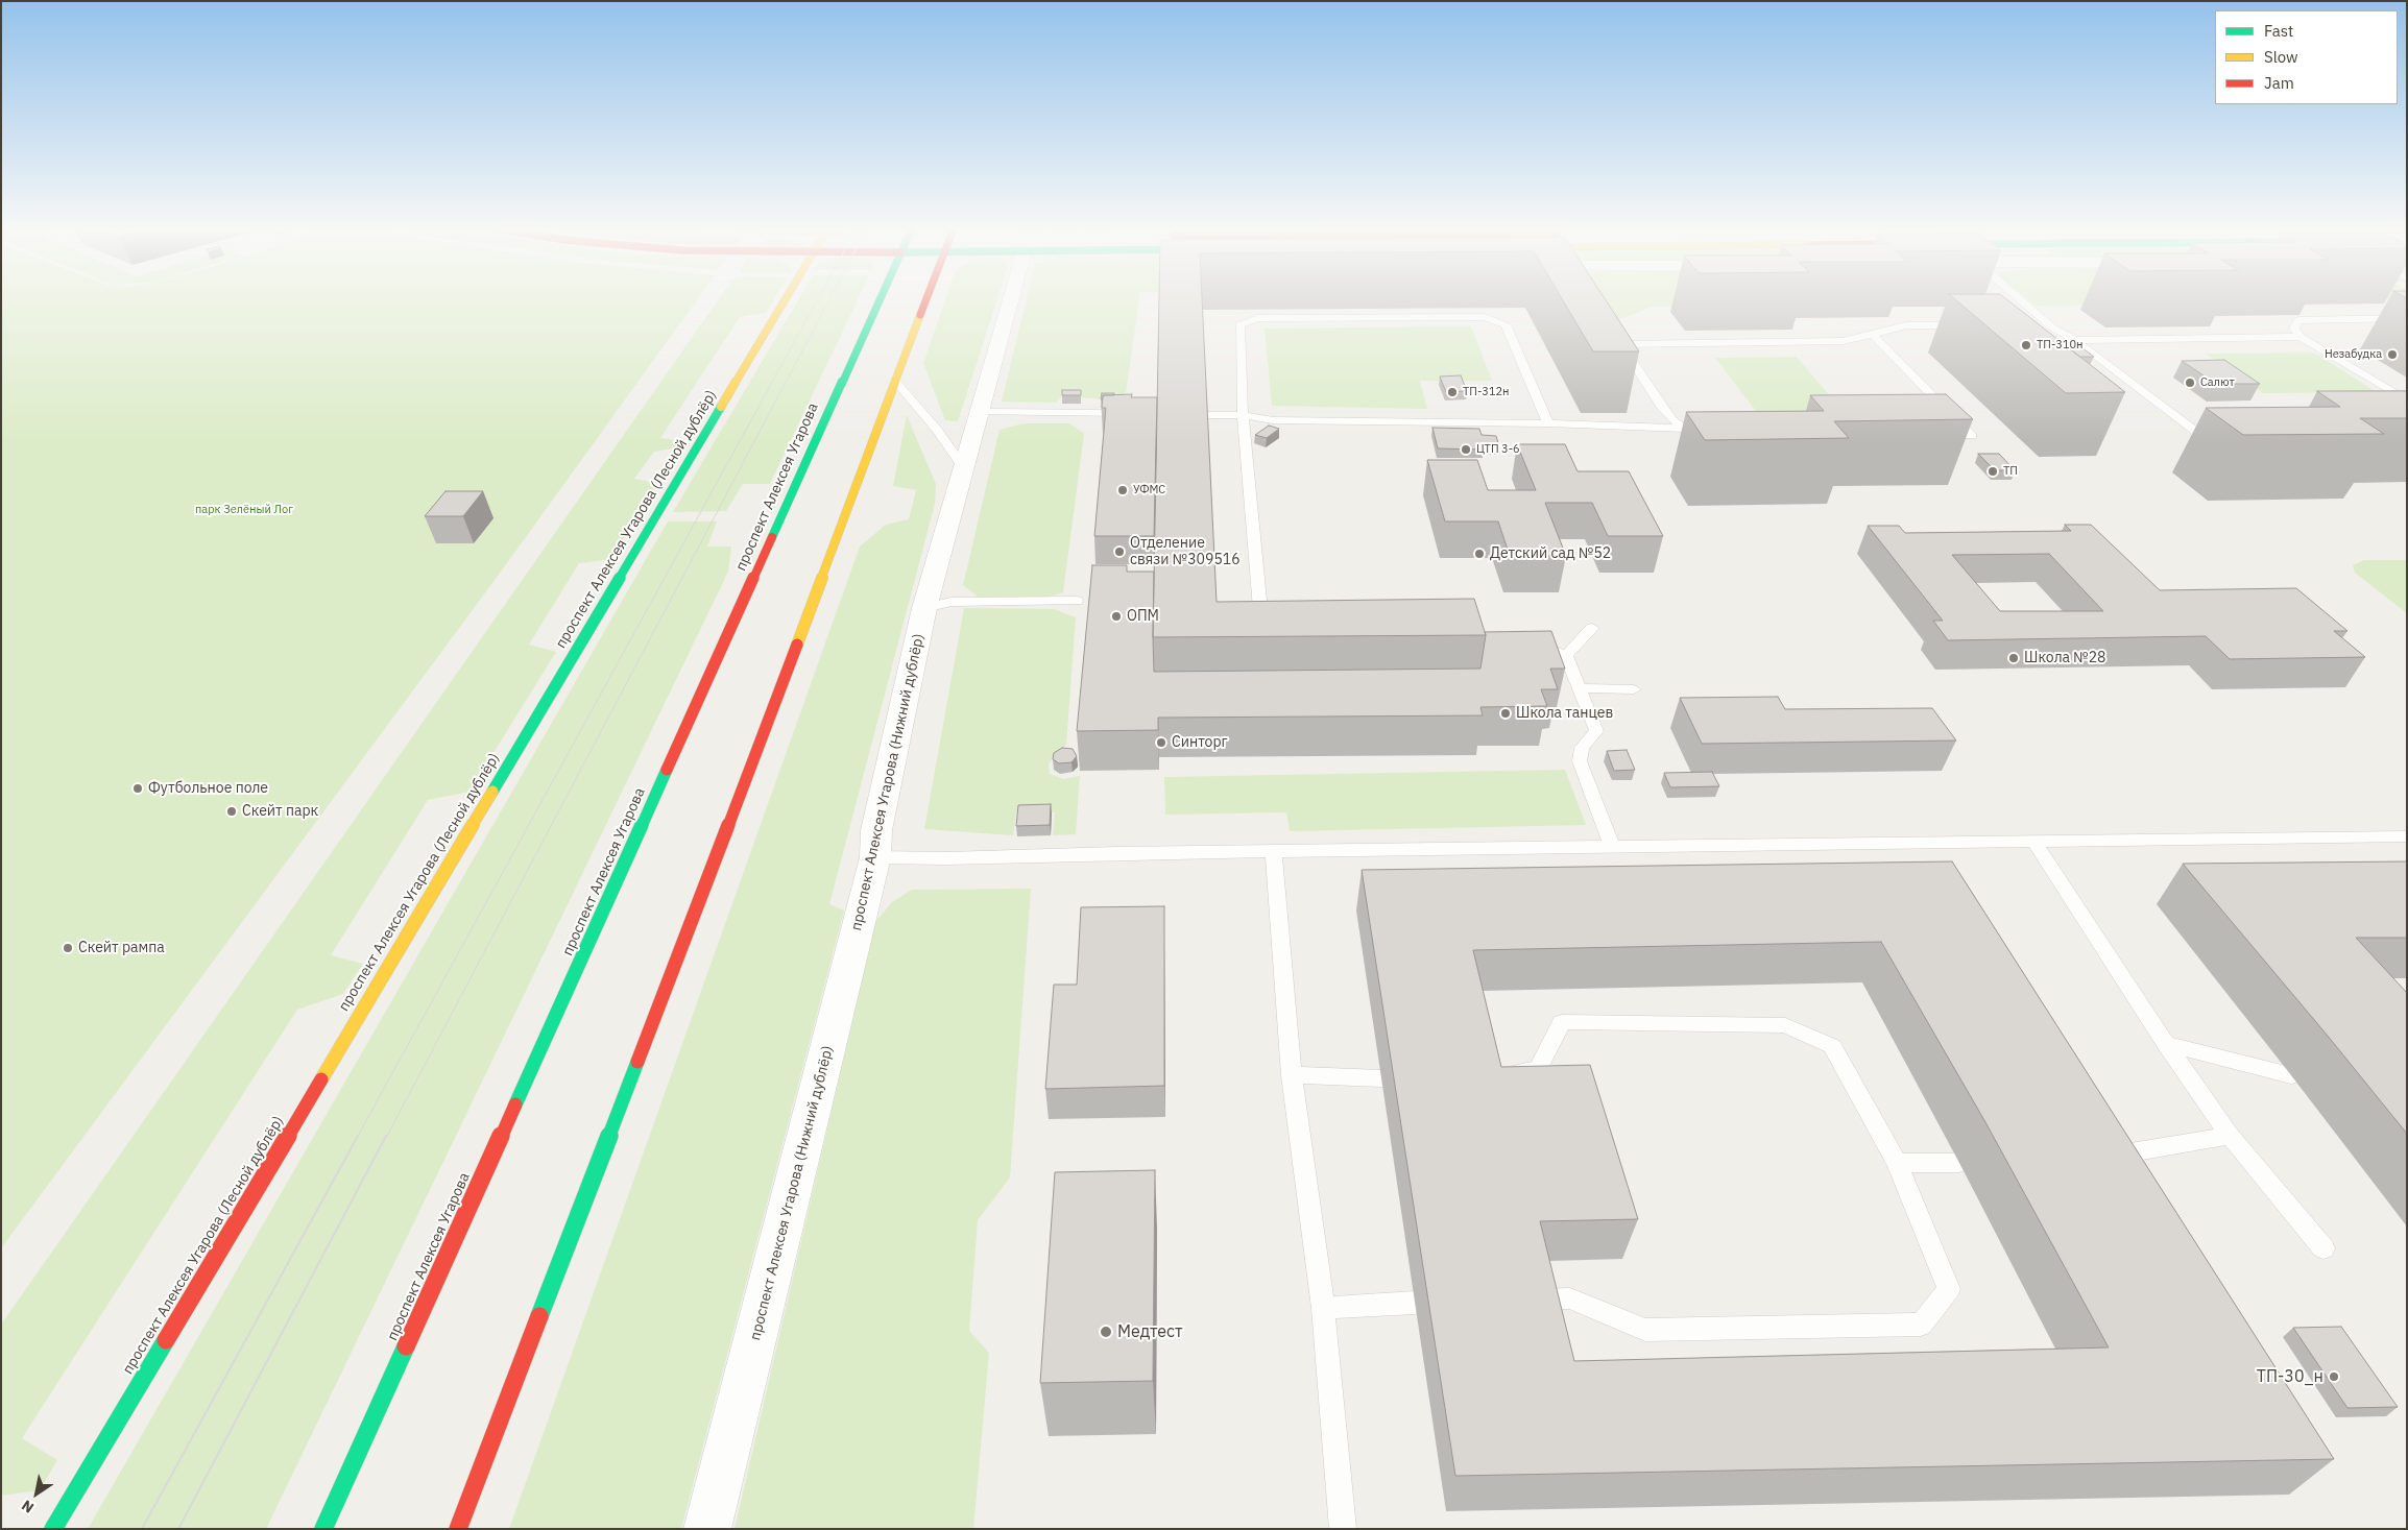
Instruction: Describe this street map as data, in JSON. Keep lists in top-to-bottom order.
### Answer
{
  "streets": {
    "main road": ["проспект Алексея Угарова", "проспект Алексея Угарова (Лесной дублёр)"],
    "street": ["проспект Алексея Угарова (Нижний дублёр)"]
  },
  "parks": ["парк Зелёный Лог"],
  "places": [
    "ТП-310н",
    "Незабудка",
    "Салют",
    "ТП-312н",
    "ЦТП 3-6",
    "ТП",
    "УФМС",
    "Отделение связи №309516",
    "Детский сад №52",
    "ОПМ",
    "Школа №28",
    "Школа танцев",
    "Синторг",
    "Футбольное поле",
    "Скейт парк",
    "Скейт рампа",
    "Медтест",
    "ТП-30_н"
  ],
  "legend": ["Fast", "Slow", "Jam"],
  "north": "bottom left"
}
